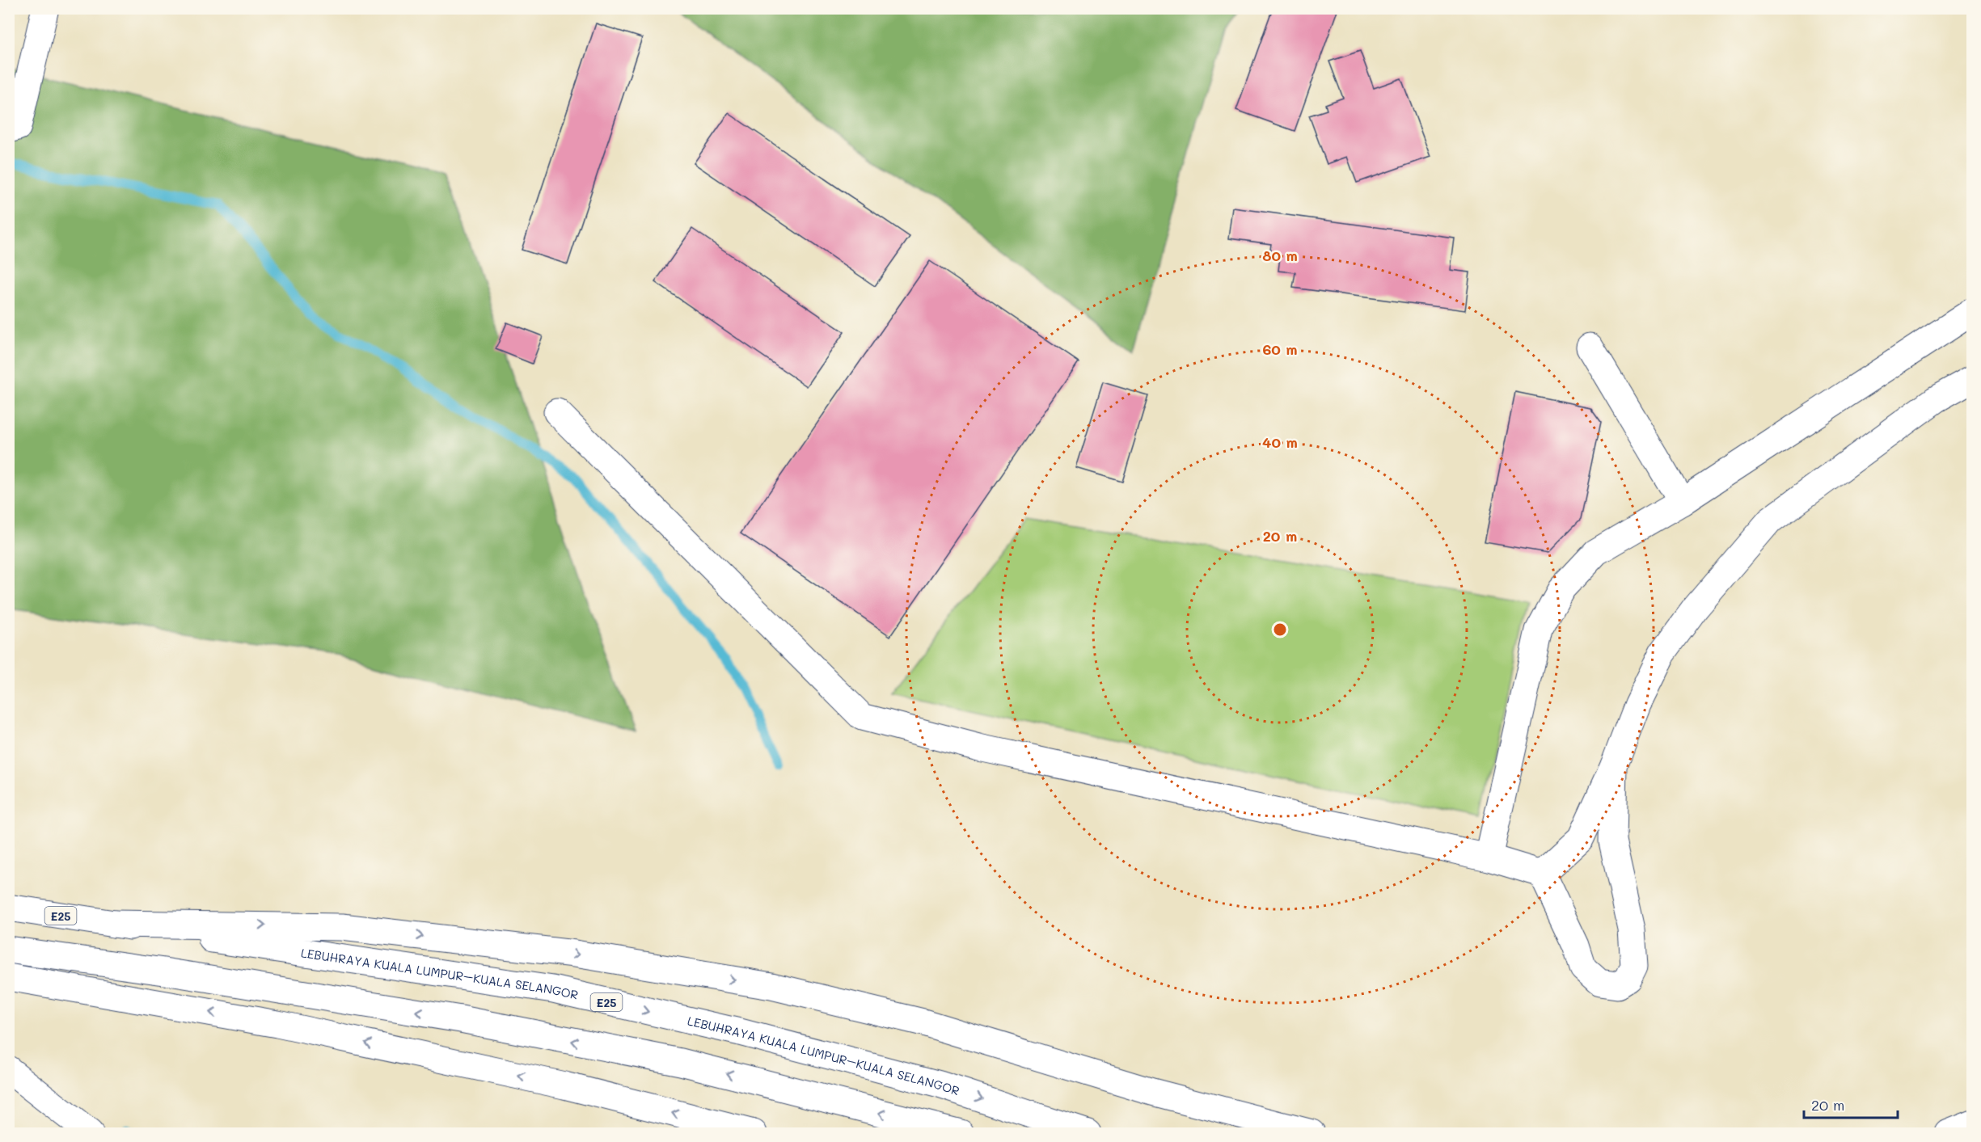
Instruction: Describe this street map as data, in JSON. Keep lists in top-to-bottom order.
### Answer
{
  "streets": {
    "main road": ["E25", "LEBUHRAYA KUALA LUMPUR–KUALA SELANGOR"]
  },
  "scale_bar": "20 m",
  "rings": [
    "80 m",
    "60 m",
    "40 m",
    "20 m"
  ]
}
